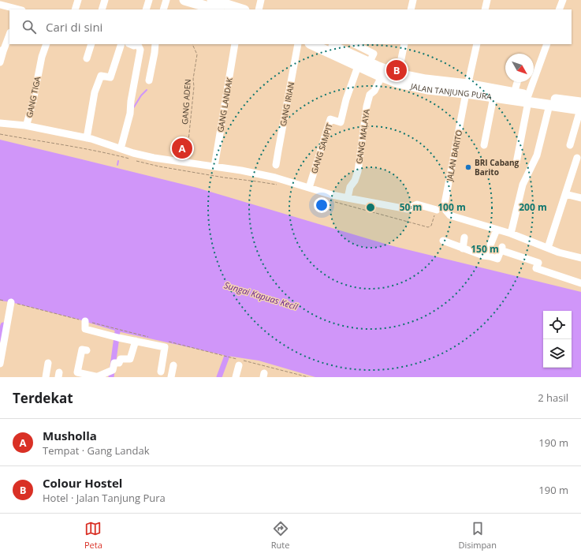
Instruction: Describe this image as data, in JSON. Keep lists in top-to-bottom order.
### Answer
{
  "streets": {
    "highway": ["JALAN TANJUNG PURA"],
    "street": [
      "GANG TIGA",
      "GANG IRIAN",
      "GANG LANDAK",
      "GANG MALAYA",
      "GANG SAMPIT",
      "JALAN BARITO"
    ],
    "path": ["GANG ADEN"]
  },
  "crossings": [
    ["JALAN TANJUNG PURA", "GANG MALAYA"],
    ["JALAN TANJUNG PURA", "GANG SAMPIT"],
    ["JALAN TANJUNG PURA", "JALAN BARITO"]
  ],
  "water": ["Sungai Kapuas Kecil"],
  "places": ["BRI Cabang Barito"],
  "north": "bottom right",
  "page": {
    "search": "Cari di sini",
    "pins": ["B", "A"],
    "heading": ["Terdekat", "2 hasil"],
    "list": [
      {
        "mark": "A",
        "name": "Musholla",
        "note": "Tempat · Gang Landak",
        "value": "190 m"
      },
      {
        "mark": "B",
        "name": "Colour Hostel",
        "note": "Hotel · Jalan Tanjung Pura",
        "value": "190 m"
      }
    ],
    "nav": ["Peta", "Rute", "Disimpan"]
  },
  "rings": [
    "50 m",
    "100 m",
    "200 m",
    "150 m"
  ]
}
